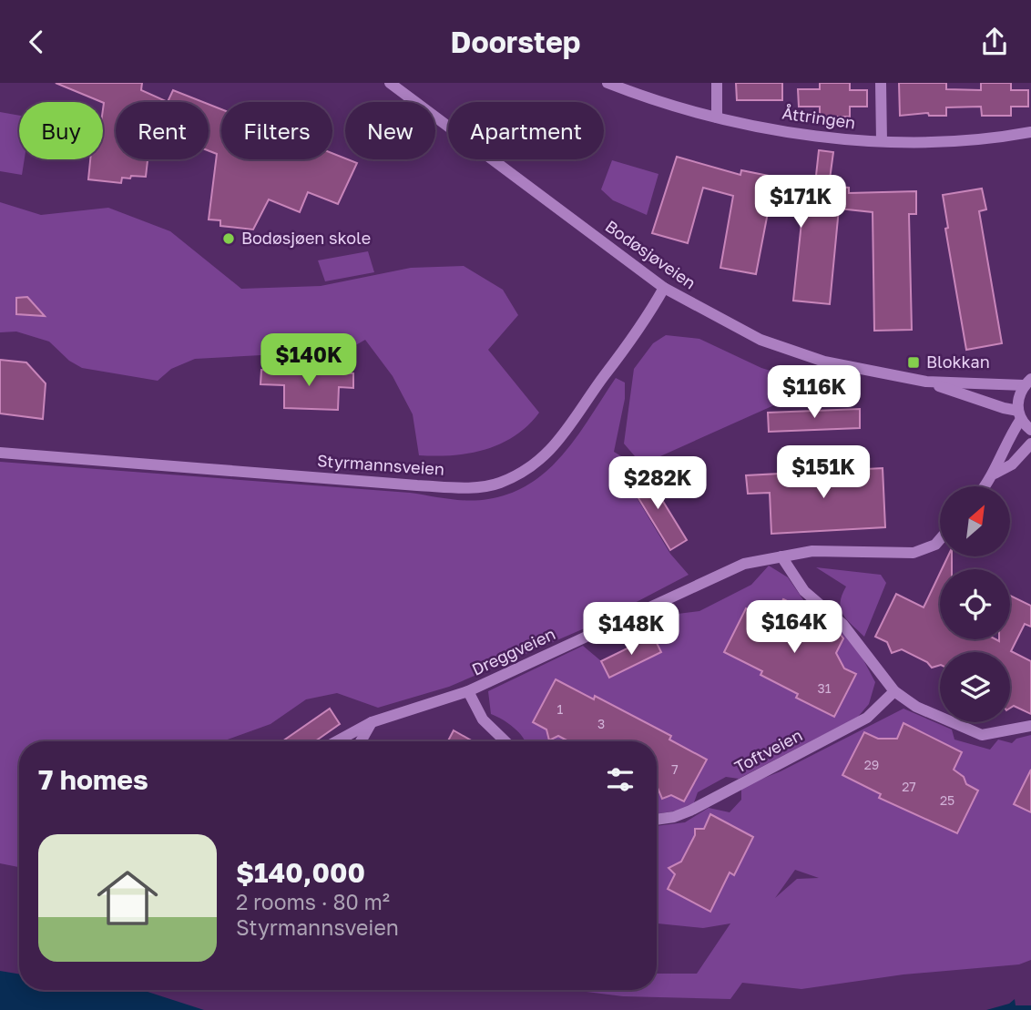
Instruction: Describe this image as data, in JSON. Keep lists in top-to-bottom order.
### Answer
{
  "streets": {
    "street": [
      "Åttringen",
      "Bodøsjøveien",
      "Styrmannsveien",
      "Dreggveien",
      "Toftveien"
    ]
  },
  "crossings": [
    ["Bodøsjøveien", "Styrmannsveien"]
  ],
  "places": {
    "other": ["Bodøsjøen skole"],
    "transit": ["Blokkan"]
  },
  "house_numbers": [
    "31",
    "1",
    "3",
    "29",
    "7",
    "27",
    "25"
  ],
  "north": "top right",
  "page": {
    "header": "Doorstep",
    "chip": [
      "Buy",
      "Rent",
      "Filters",
      "New",
      "Apartment"
    ],
    "price": [
      "$171K",
      "$140K",
      "$116K",
      "$151K",
      "$282K",
      "$164K",
      "$148K"
    ],
    "heading": "7 homes",
    "list": [
      {
        "name": "$140,000",
        "note": "2 rooms · 80 m² · Styrmannsveien"
      }
    ]
  }
}
